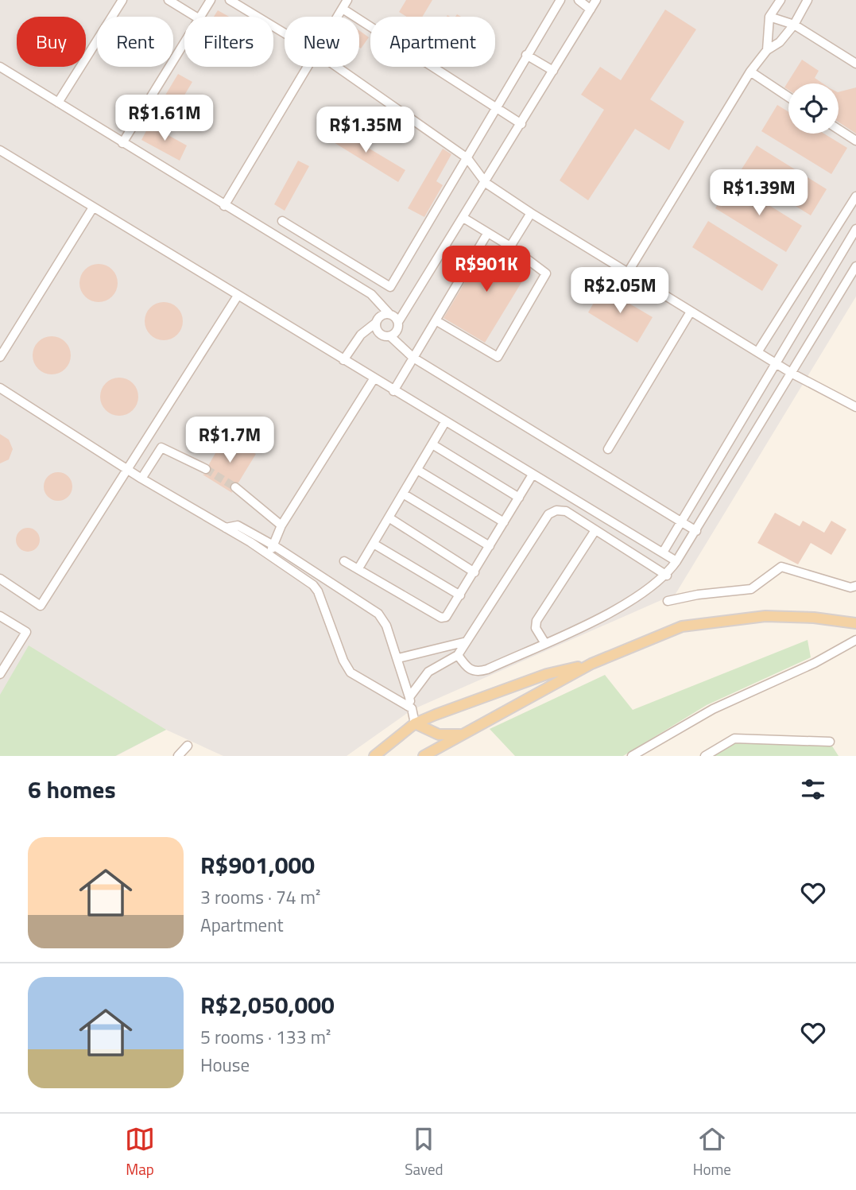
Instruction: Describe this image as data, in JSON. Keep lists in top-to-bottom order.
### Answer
{
  "page": {
    "chip": [
      "Buy",
      "Rent",
      "Filters",
      "New",
      "Apartment"
    ],
    "price": [
      "R$1.61M",
      "R$1.35M",
      "R$1.39M",
      "R$901K",
      "R$2.05M",
      "R$1.7M"
    ],
    "heading": "6 homes",
    "list": [
      {
        "name": "R$901,000",
        "note": "3 rooms · 74 m² · Apartment"
      },
      {
        "name": "R$2,050,000",
        "note": "5 rooms · 133 m² · House"
      }
    ],
    "tabs": ["Map", "Saved", "Home"]
  }
}
